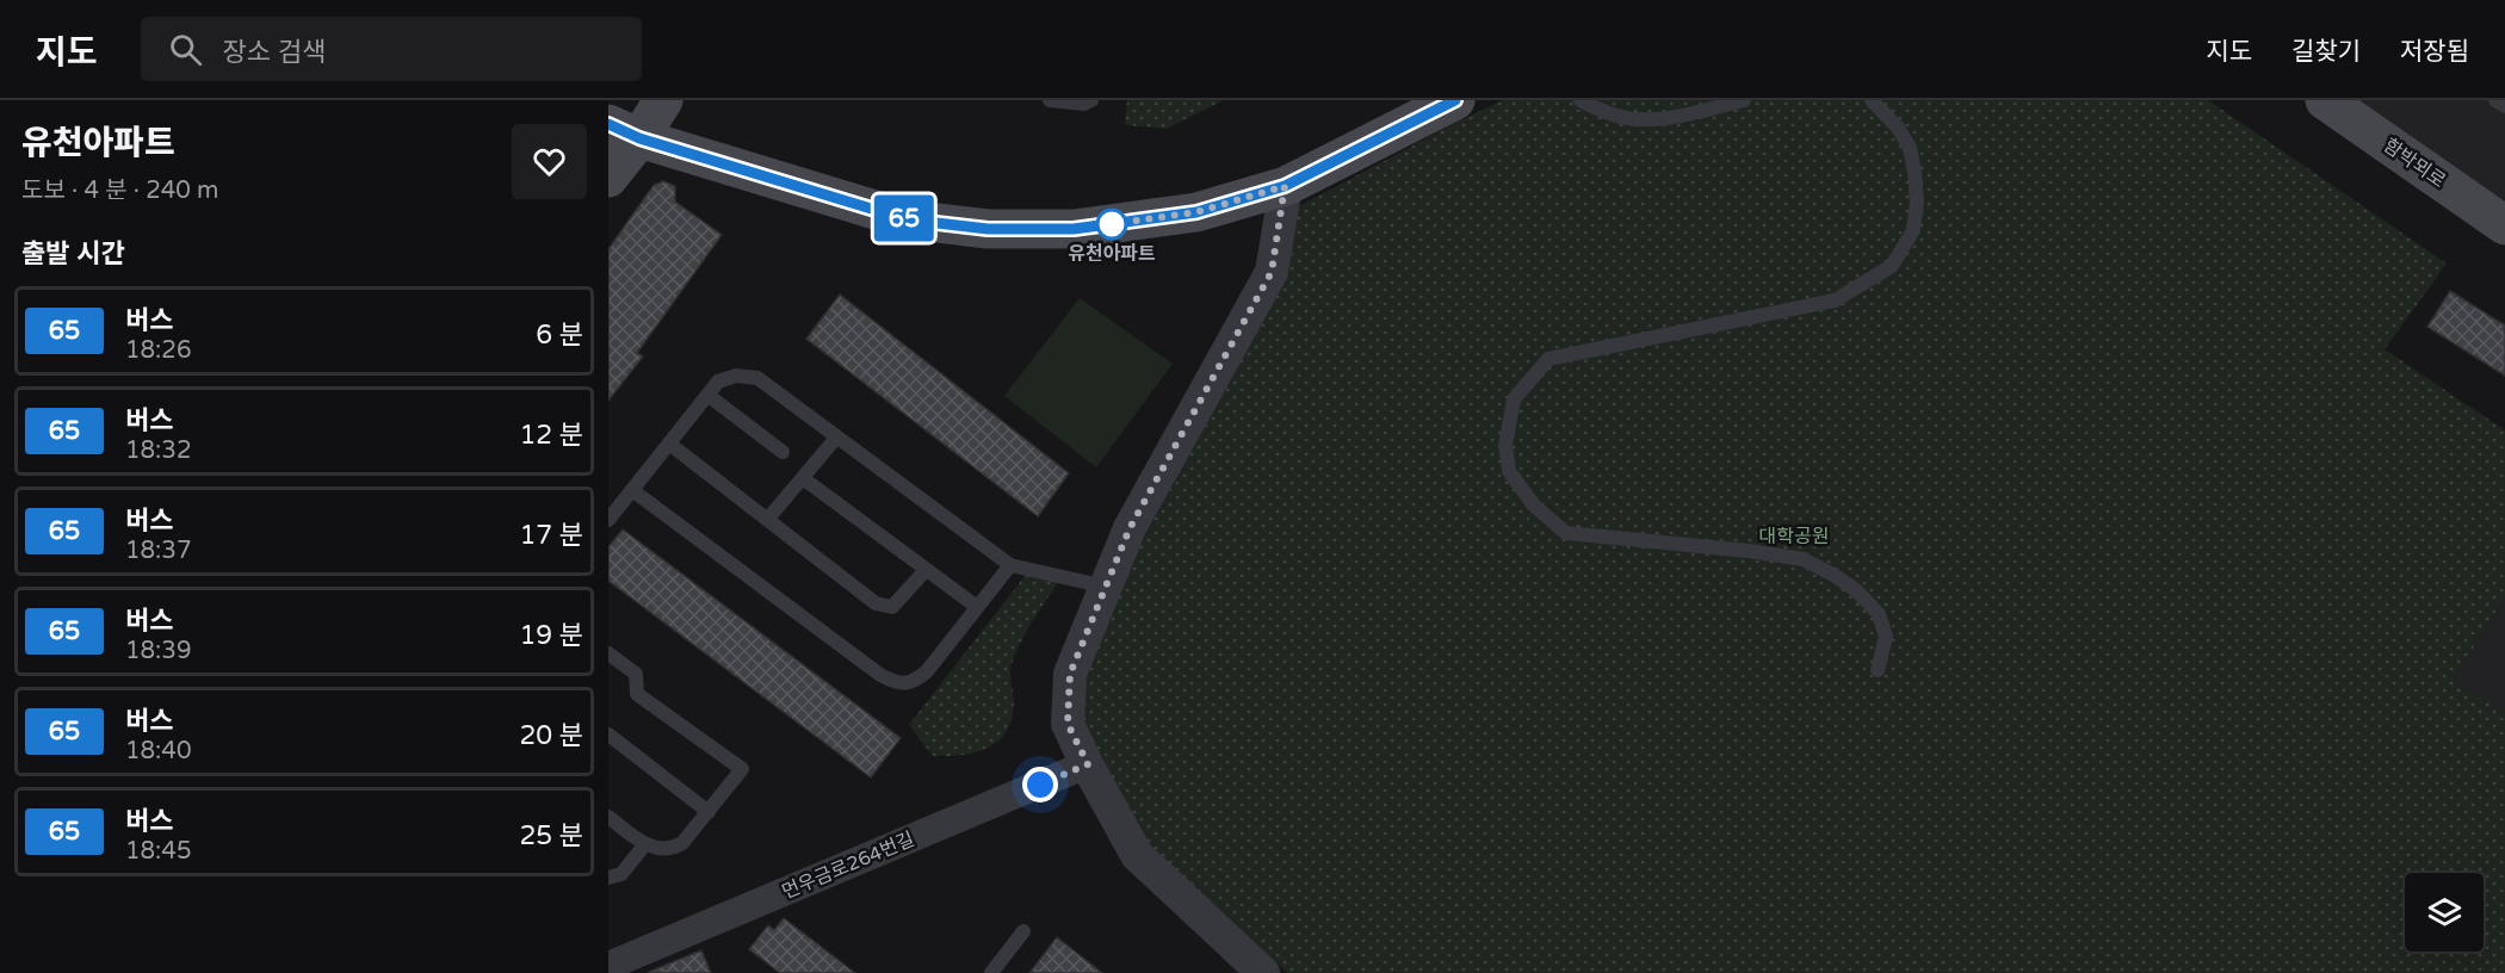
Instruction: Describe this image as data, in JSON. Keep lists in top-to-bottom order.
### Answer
{
  "streets": {
    "main road": ["함박뫼로"],
    "street": ["먼우금로264번길"]
  },
  "parks": ["대학공원"],
  "places": ["유천아파트"],
  "lines": ["bus line 65"],
  "page": {
    "header": "지도",
    "search": "장소 검색",
    "nav": ["지도", "길찾기", "저장됨"],
    "heading": [
      ["유천아파트", "도보 · 4 분 · 240 m"],
      "출발 시간"
    ],
    "on_map": "65",
    "list": [
      {
        "mark": "65",
        "name": "버스",
        "note": "18:26",
        "value": "6 분"
      },
      {
        "mark": "65",
        "name": "버스",
        "note": "18:32",
        "value": "12 분"
      },
      {
        "mark": "65",
        "name": "버스",
        "note": "18:37",
        "value": "17 분"
      },
      {
        "mark": "65",
        "name": "버스",
        "note": "18:39",
        "value": "19 분"
      },
      {
        "mark": "65",
        "name": "버스",
        "note": "18:40",
        "value": "20 분"
      },
      {
        "mark": "65",
        "name": "버스",
        "note": "18:45",
        "value": "25 분"
      }
    ]
  }
}
